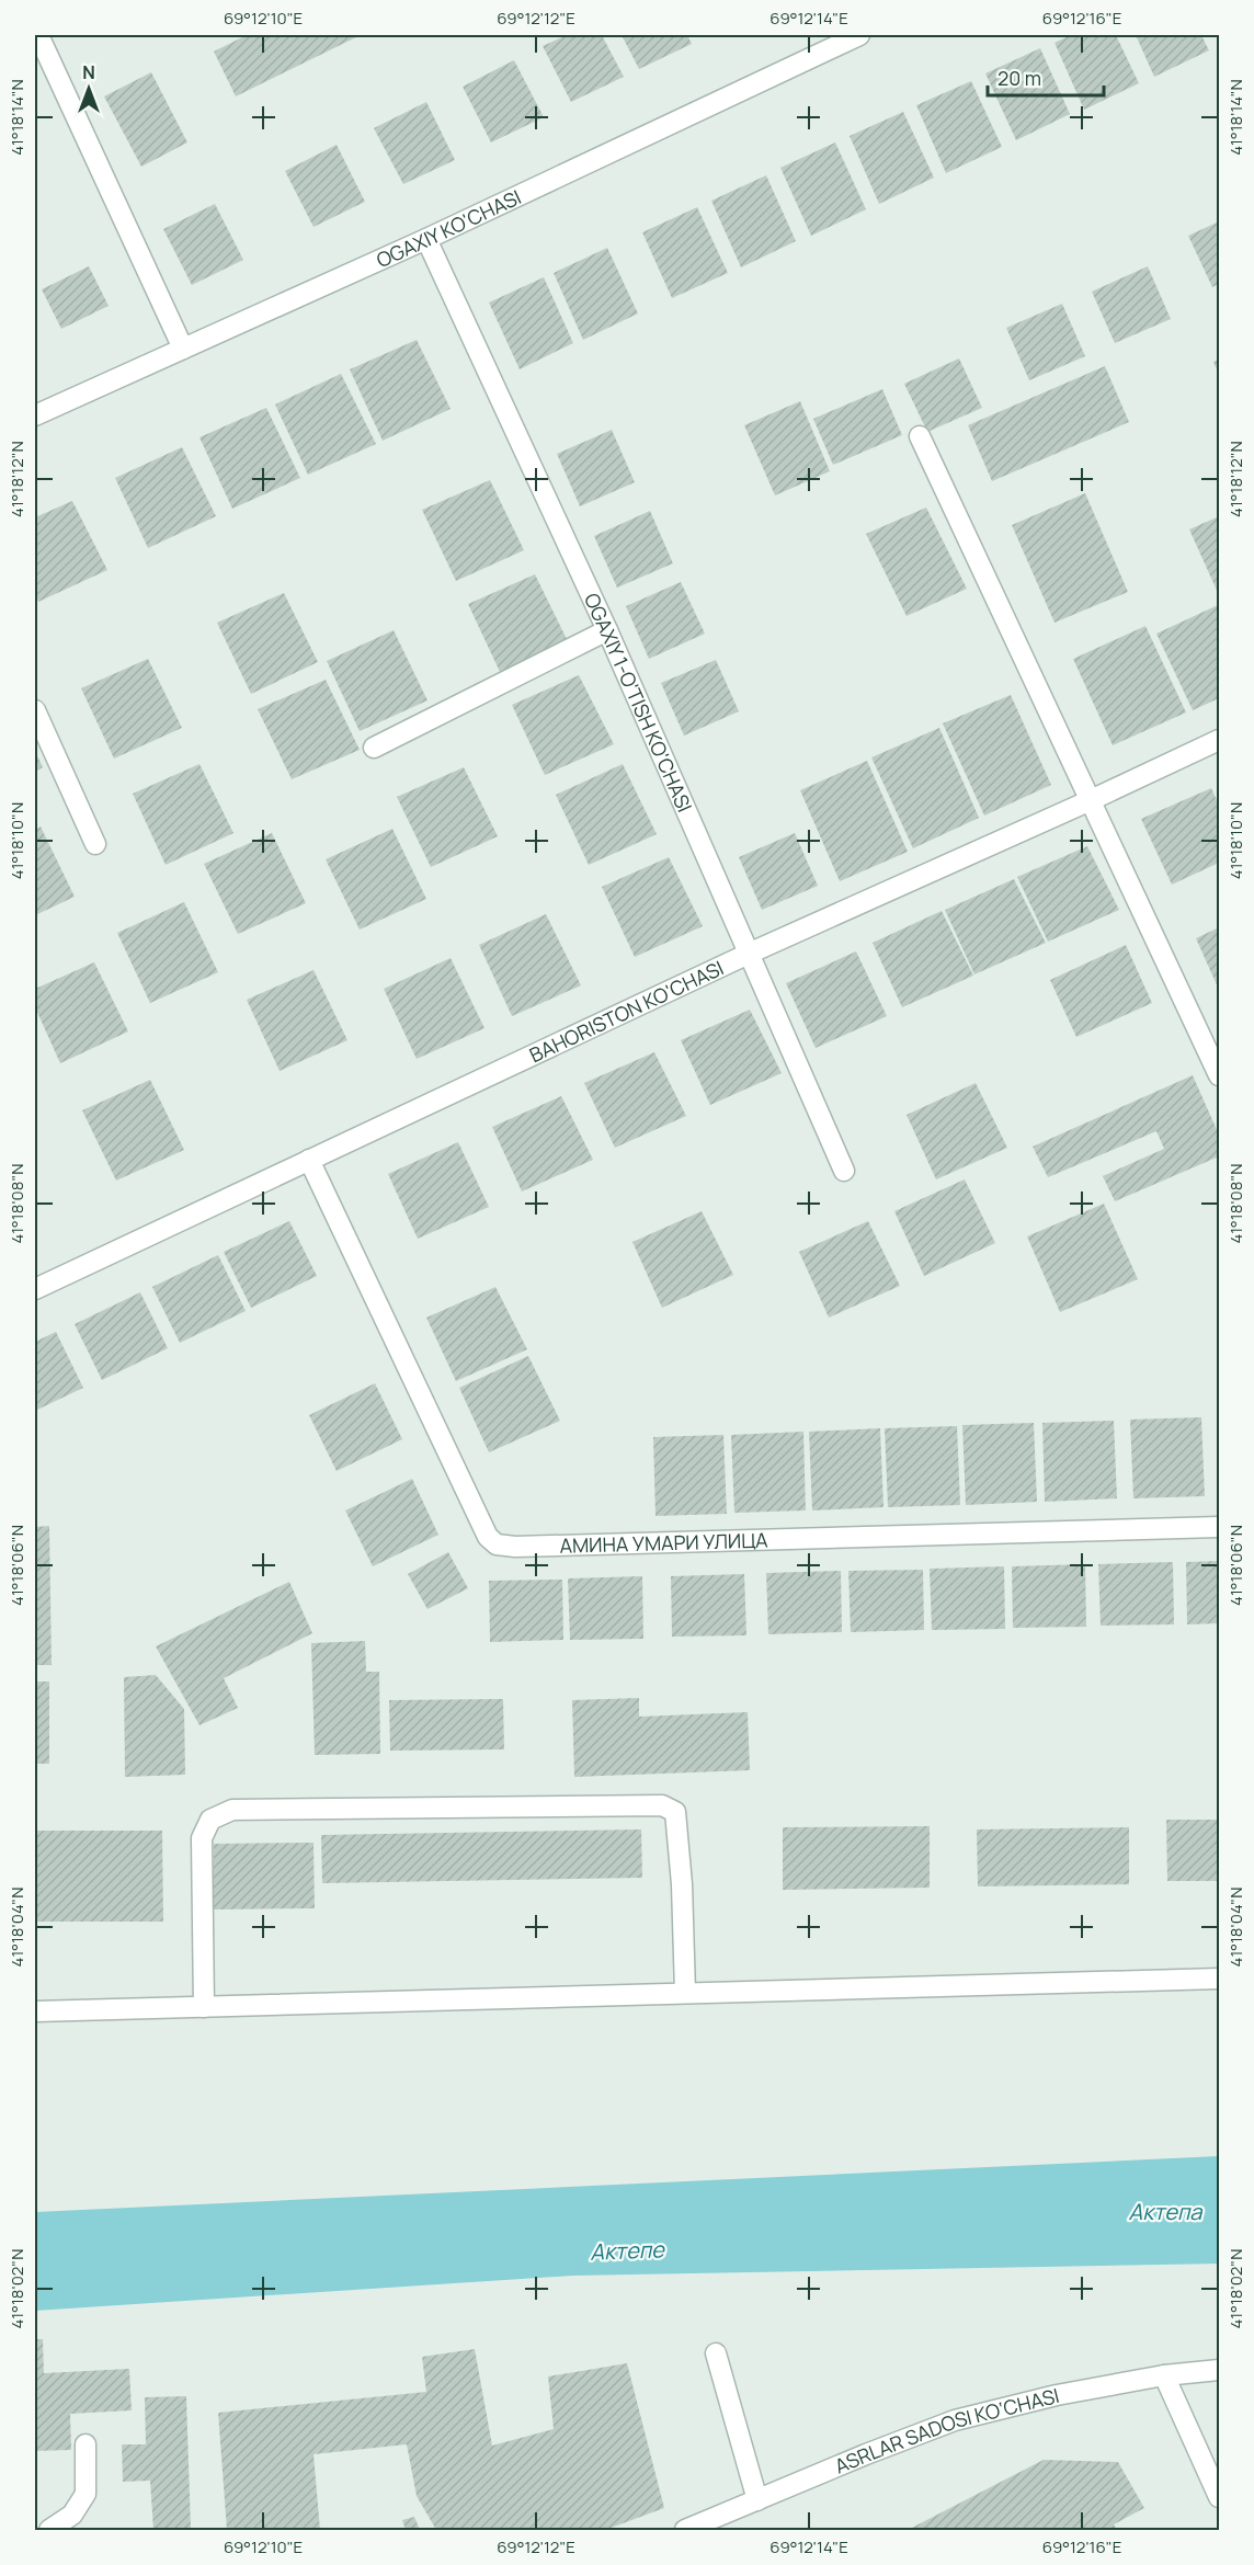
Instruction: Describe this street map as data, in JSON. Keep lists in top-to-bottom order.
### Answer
{
  "streets": {
    "street": [
      "OGAXIY KO'CHASI",
      "OGAXIY 1-O'TISH KO'CHASI",
      "BAHORISTON KO'CHASI",
      "АМИНА УМАРИ УЛИЦА",
      "ASRLAR SADOSI KO‘CHASI"
    ]
  },
  "crossings": [
    ["OGAXIY KO'CHASI", "OGAXIY 1-O'TISH KO'CHASI"],
    ["OGAXIY 1-O'TISH KO'CHASI", "BAHORISTON KO'CHASI"],
    ["BAHORISTON KO'CHASI", "АМИНА УМАРИ УЛИЦА"]
  ],
  "water": ["Актепа", "Актепе"],
  "scale_bar": "20 m",
  "north": "top",
  "coordinates": [
    "69°12'10\"E",
    "69°12'12\"E",
    "69°12'14\"E",
    "69°12'16\"E",
    "41°18'14\"N",
    "41°18'12\"N",
    "41°18'10\"N",
    "41°18'08\"N",
    "41°18'06\"N",
    "41°18'04\"N",
    "41°18'02\"N"
  ]
}
